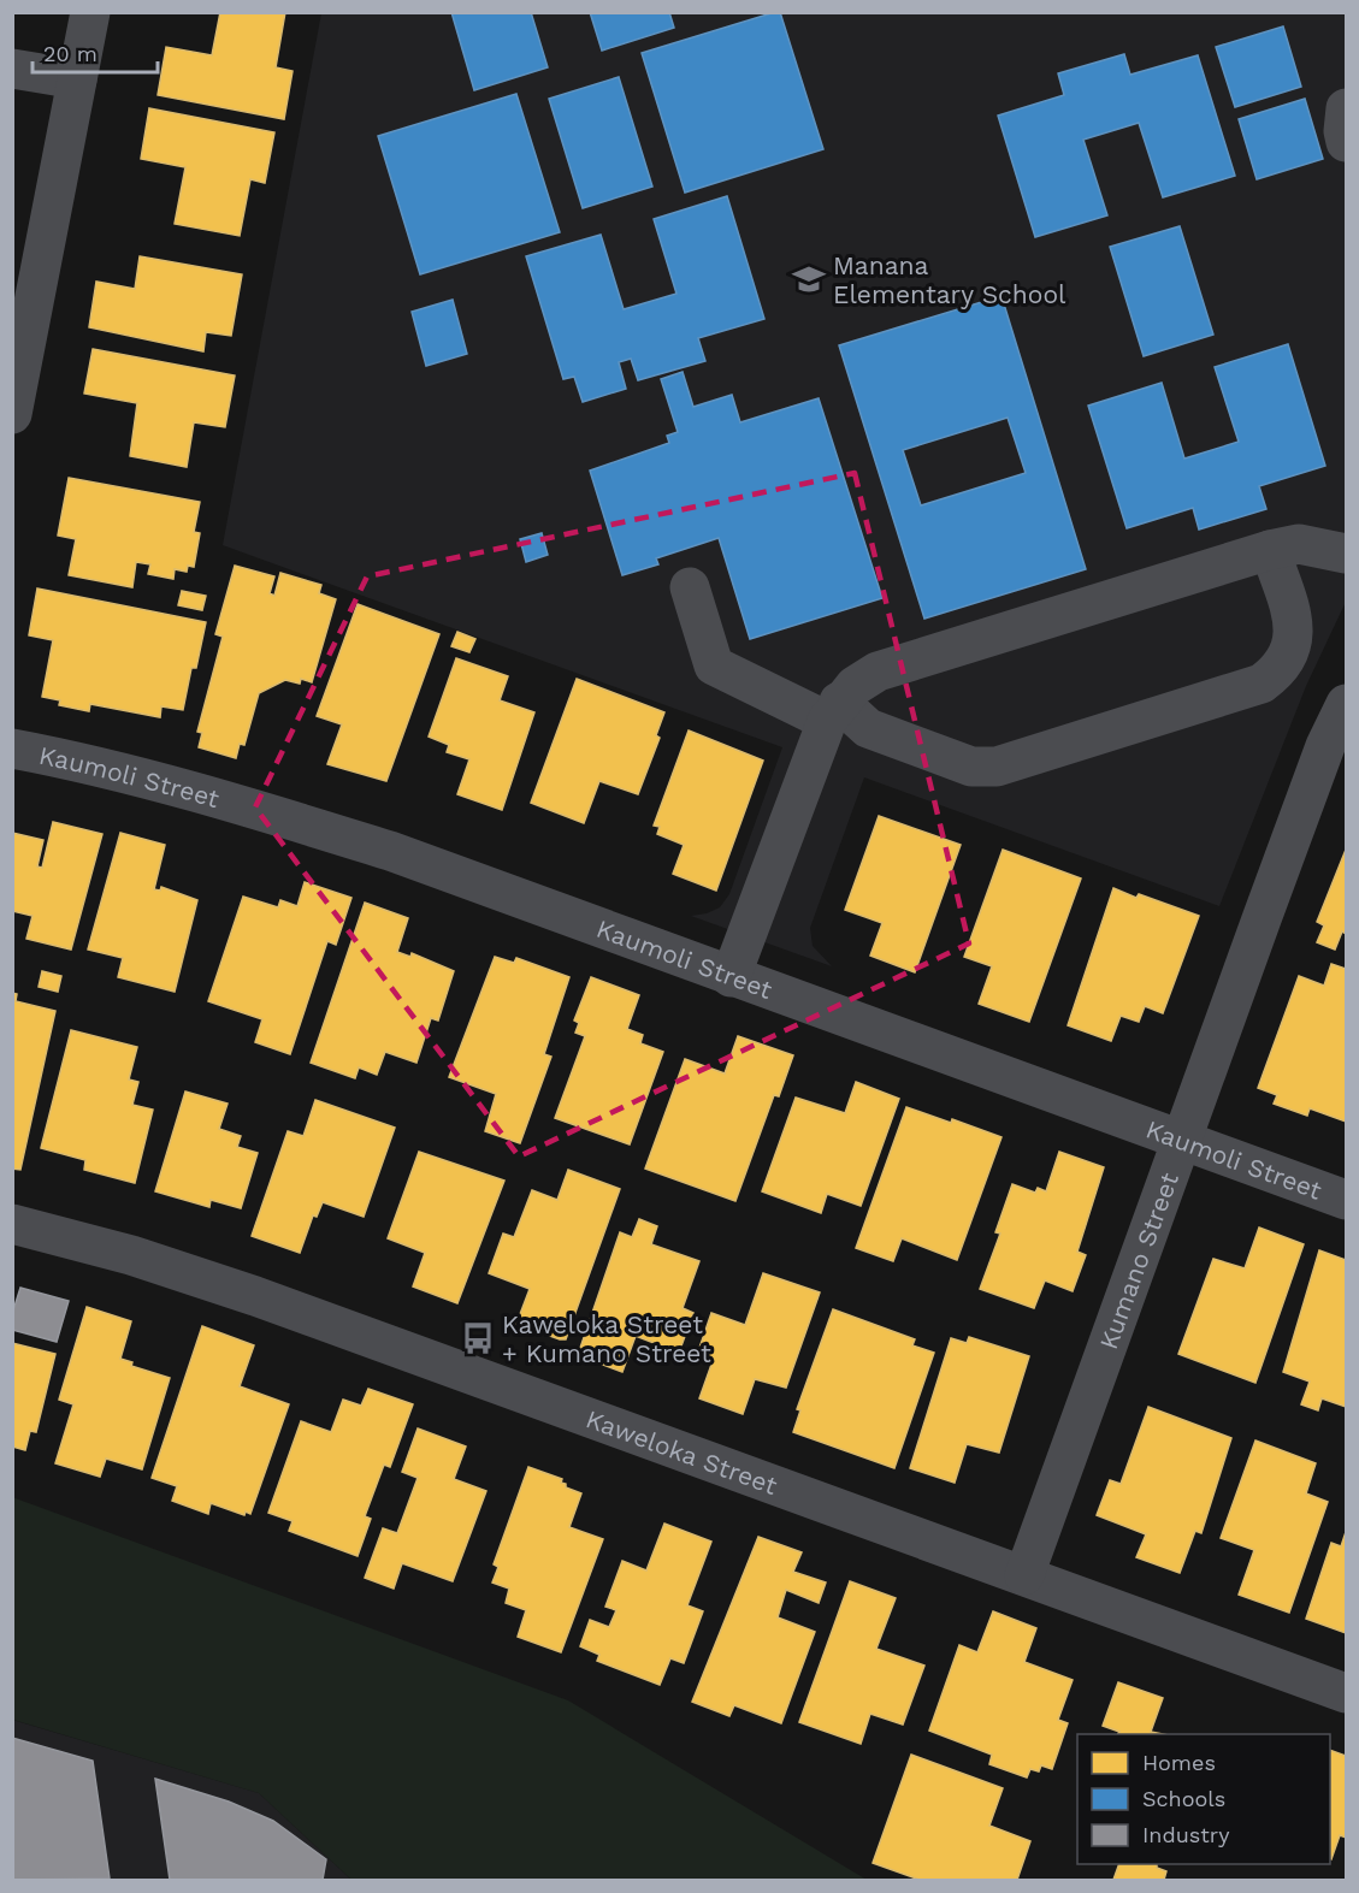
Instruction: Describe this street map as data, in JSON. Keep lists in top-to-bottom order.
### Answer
{
  "streets": {
    "street": ["Kaumoli Street", "Kumano Street", "Kaweloka Street"]
  },
  "crossings": [
    ["Kaumoli Street", "Kumano Street"],
    ["Kumano Street", "Kaweloka Street"]
  ],
  "places": {
    "school or university": ["Manana Elementary School"],
    "bus stop": ["Kaweloka Street + Kumano Street"]
  },
  "legend": ["Homes", "Schools", "Industry"],
  "scale_bar": "20 m"
}
